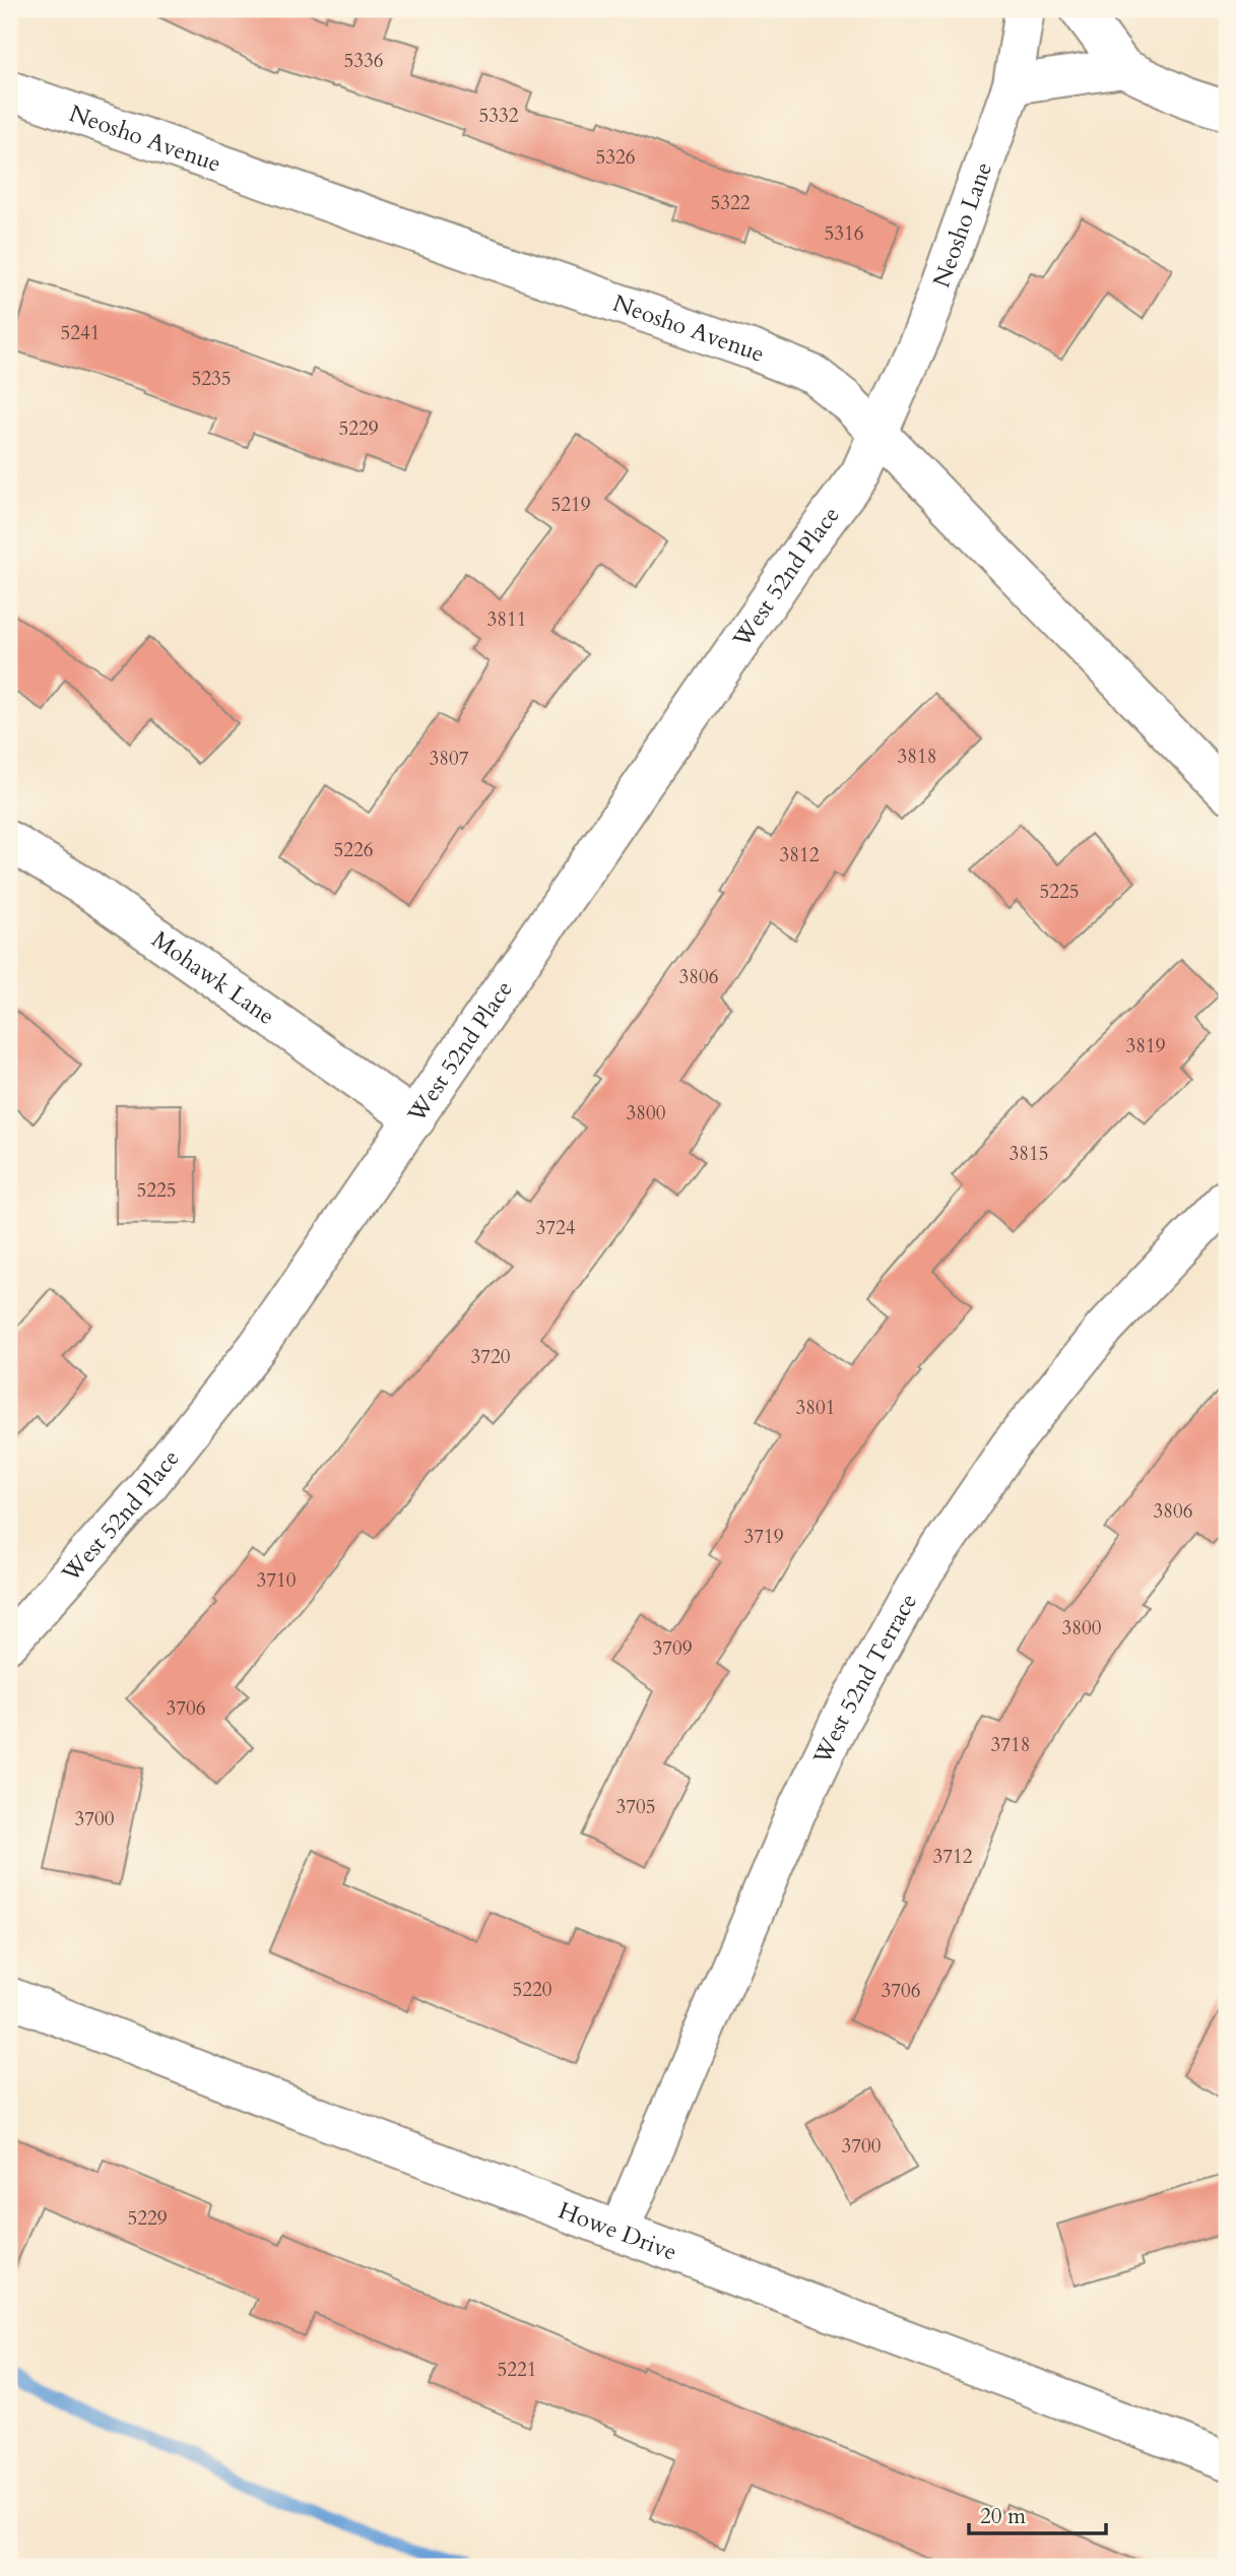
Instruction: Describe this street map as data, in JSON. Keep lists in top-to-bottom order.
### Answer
{
  "streets": {
    "street": [
      "Neosho Avenue",
      "Neosho Lane",
      "West 52nd Place",
      "Mohawk Lane",
      "West 52nd Terrace",
      "Howe Drive"
    ]
  },
  "crossings": [
    ["Neosho Avenue", "Neosho Lane"],
    ["Neosho Avenue", "West 52nd Place"],
    ["Neosho Lane", "West 52nd Place"],
    ["West 52nd Place", "Mohawk Lane"],
    ["West 52nd Terrace", "Howe Drive"]
  ],
  "house_numbers": [
    "5336",
    "5332",
    "5326",
    "5322",
    "5316",
    "5241",
    "5235",
    "5229",
    "5219",
    "3811",
    "3818",
    "3807",
    "5226",
    "3812",
    "5225",
    "3806",
    "3819",
    "3800",
    "3815",
    "5225",
    "3724",
    "3720",
    "3801",
    "3806",
    "3719",
    "3710",
    "3800",
    "3709",
    "3706",
    "3718",
    "3705",
    "3700",
    "3712",
    "5220",
    "3706",
    "3700",
    "5229",
    "5221"
  ],
  "scale_bar": "20 m"
}
